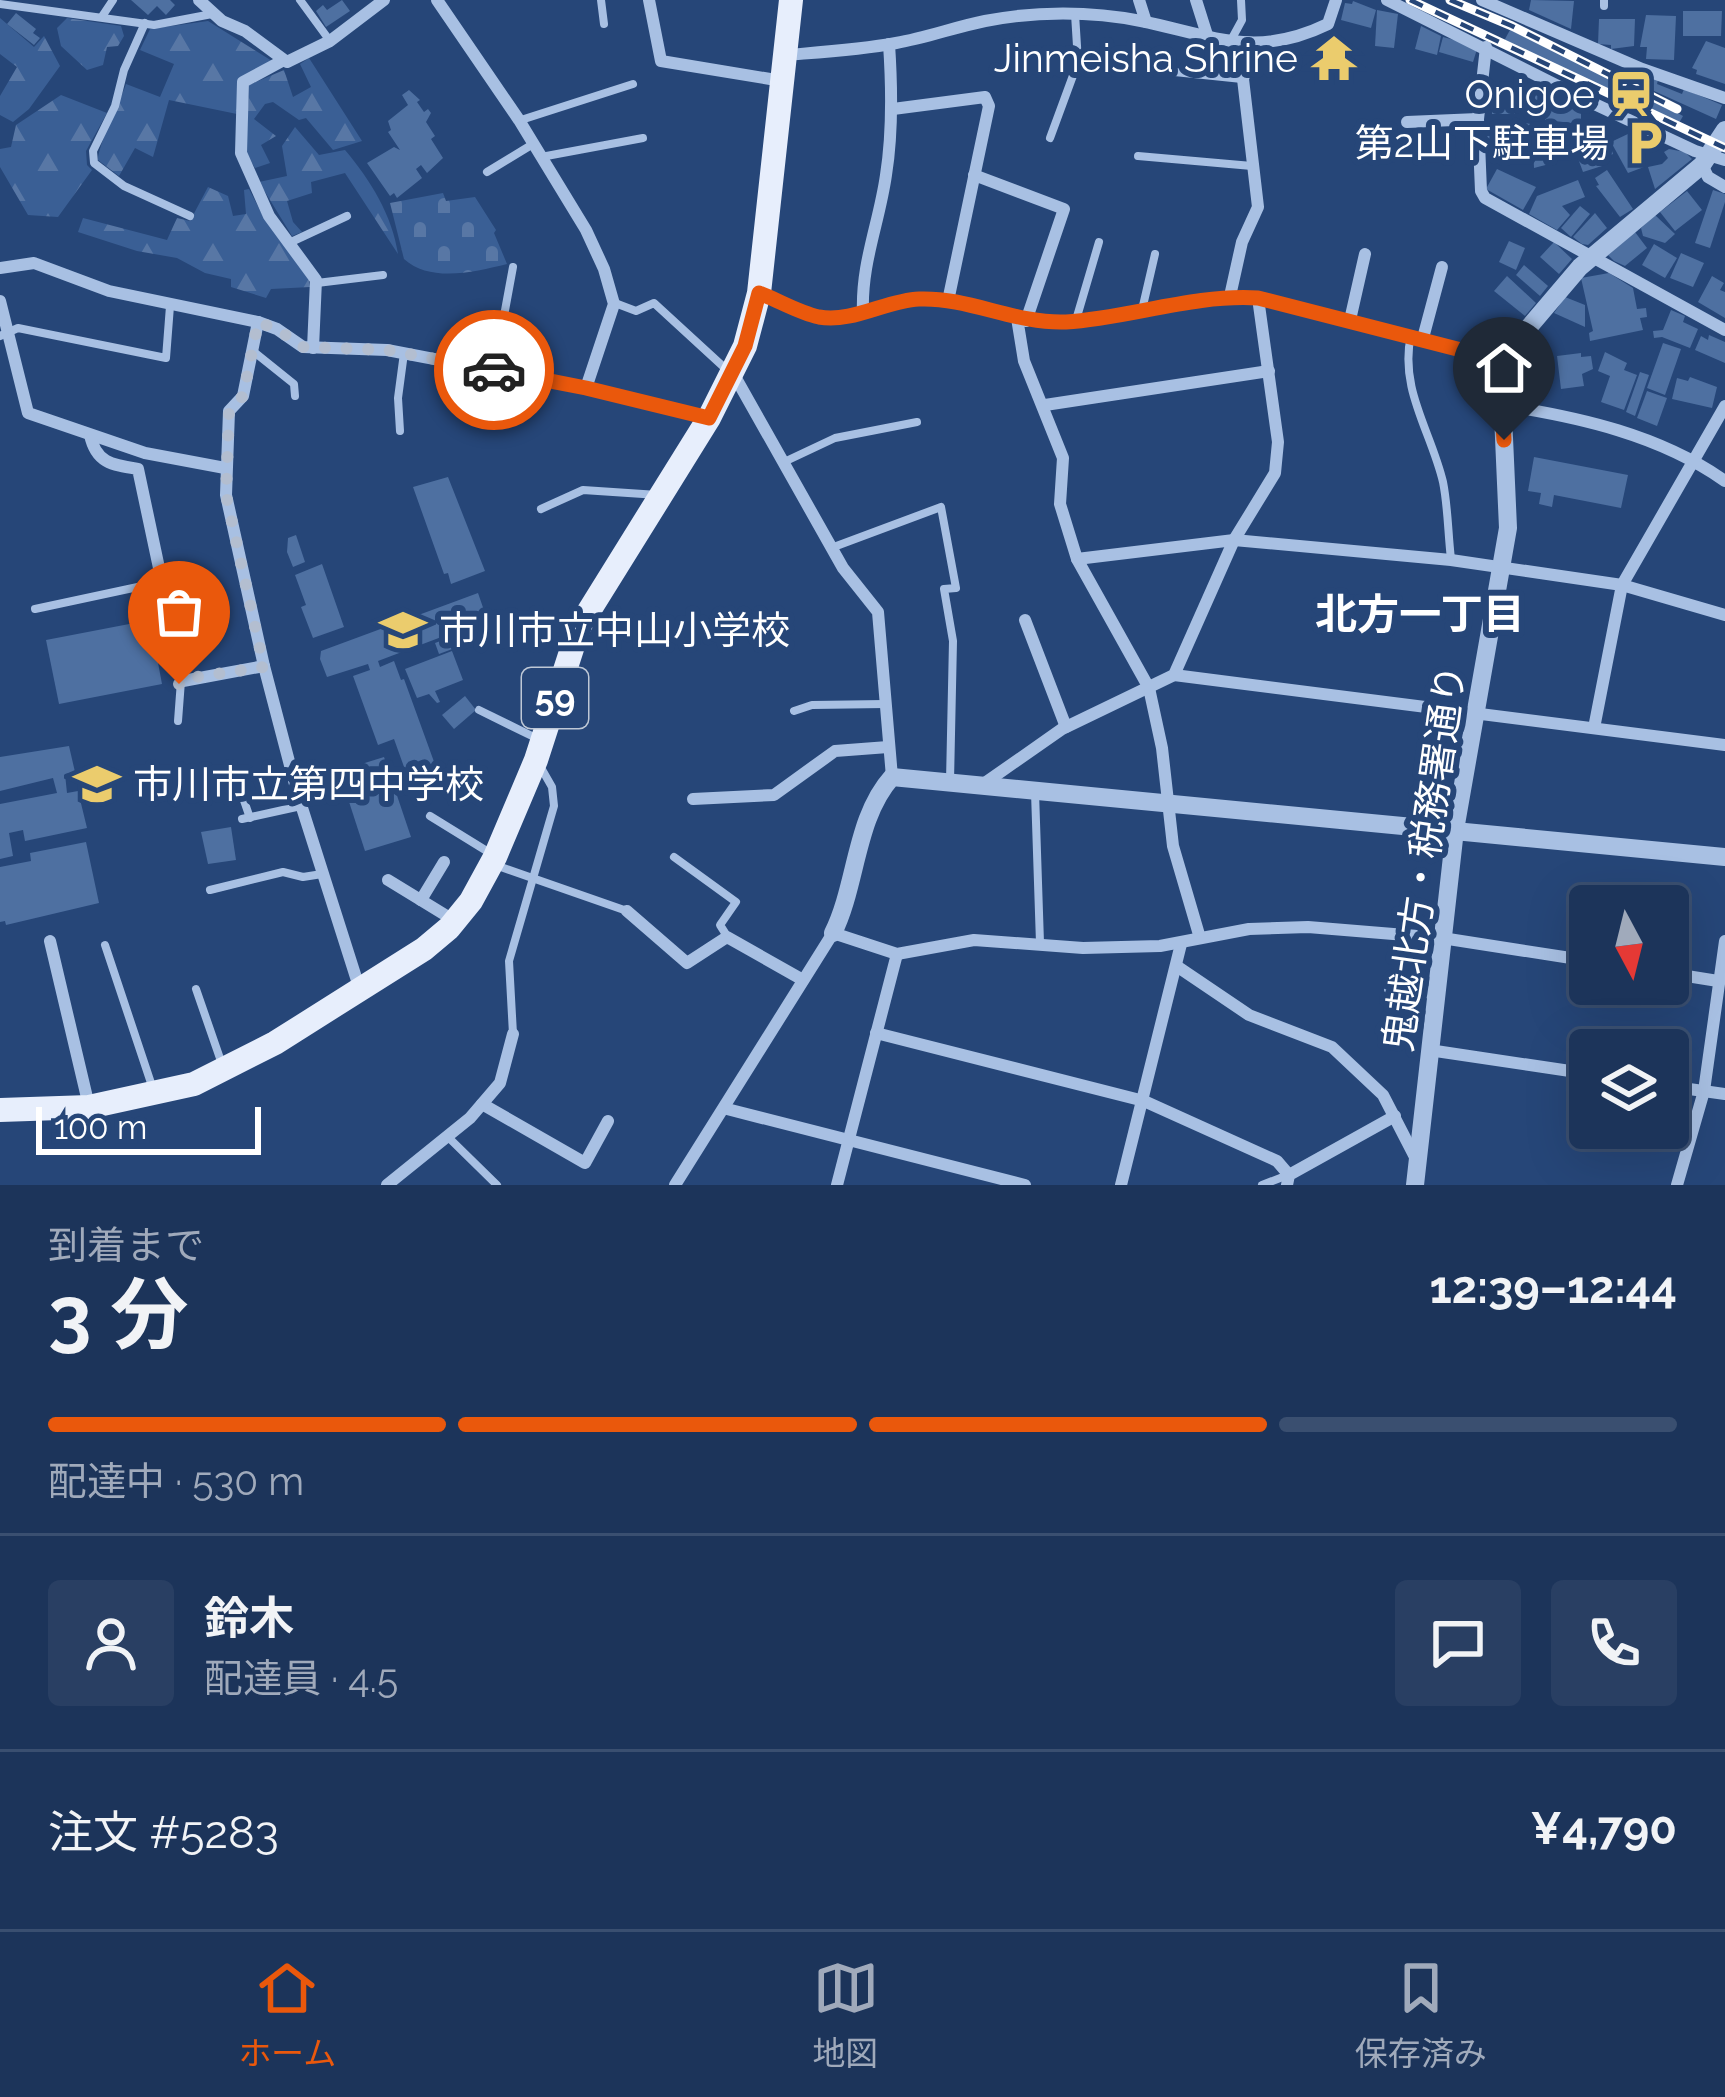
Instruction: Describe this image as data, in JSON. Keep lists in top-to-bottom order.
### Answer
{
  "streets": {
    "main road": ["59"],
    "street": ["鬼越北方・税務署通り"]
  },
  "districts": ["北方一丁目"],
  "places": {
    "temple": ["Jinmeisha Shrine"],
    "station": ["Onigoe"],
    "parking": ["第2山下駐車場"],
    "school or university": ["市川市立中山小学校", "市川市立第四中学校"]
  },
  "scale_bar": "100 m",
  "north": "bottom",
  "page": {
    "scale": "100 m",
    "heading": ["3 分", "到着まで", "12:39–12:44"],
    "panel": [
      "鈴木",
      "配達員 · 4.5",
      "注文 #5283",
      "¥4,790"
    ],
    "bar": "配達中 · 530 m",
    "tabs": ["ホーム", "地図", "保存済み"]
  }
}
